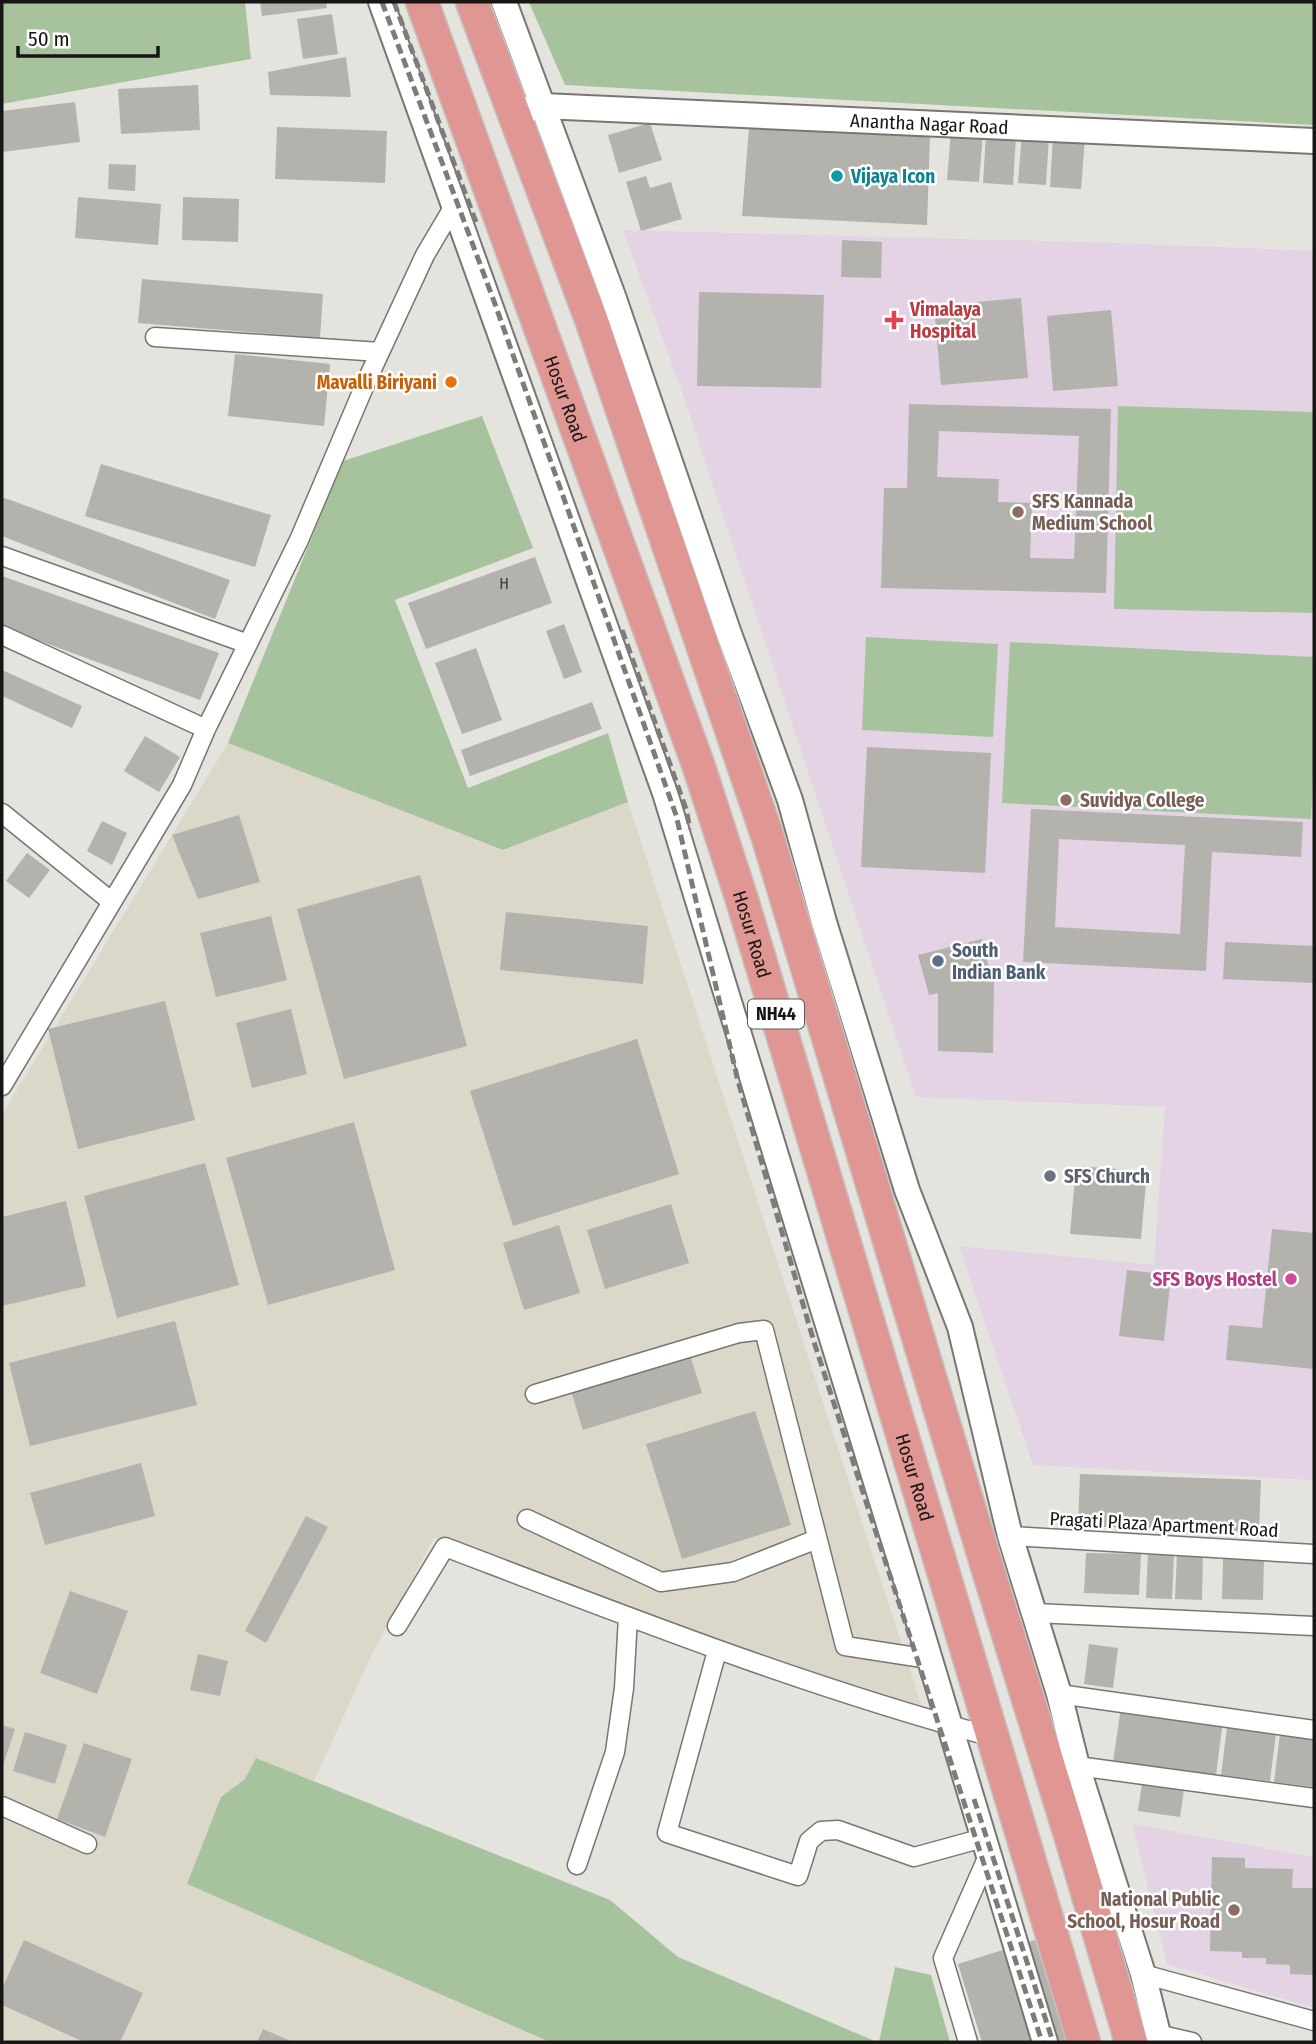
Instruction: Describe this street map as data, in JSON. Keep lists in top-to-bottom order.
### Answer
{
  "streets": {
    "highway": ["Hosur Road", "NH44"],
    "street": ["Anantha Nagar Road", "Pragati Plaza Apartment Road"]
  },
  "crossings": [
    ["Anantha Nagar Road", "NH44"]
  ],
  "places": {
    "other": [
      "Vijaya Icon",
      "Mavalli Biriyani",
      "SFS Kannada Medium School",
      "Suvidya College",
      "South Indian Bank",
      "SFS Church",
      "SFS Boys Hostel",
      "National Public School, Hosur Road"
    ],
    "health": ["Vimalaya Hospital"]
  },
  "house_numbers": ["H"],
  "scale_bar": "50 m"
}
